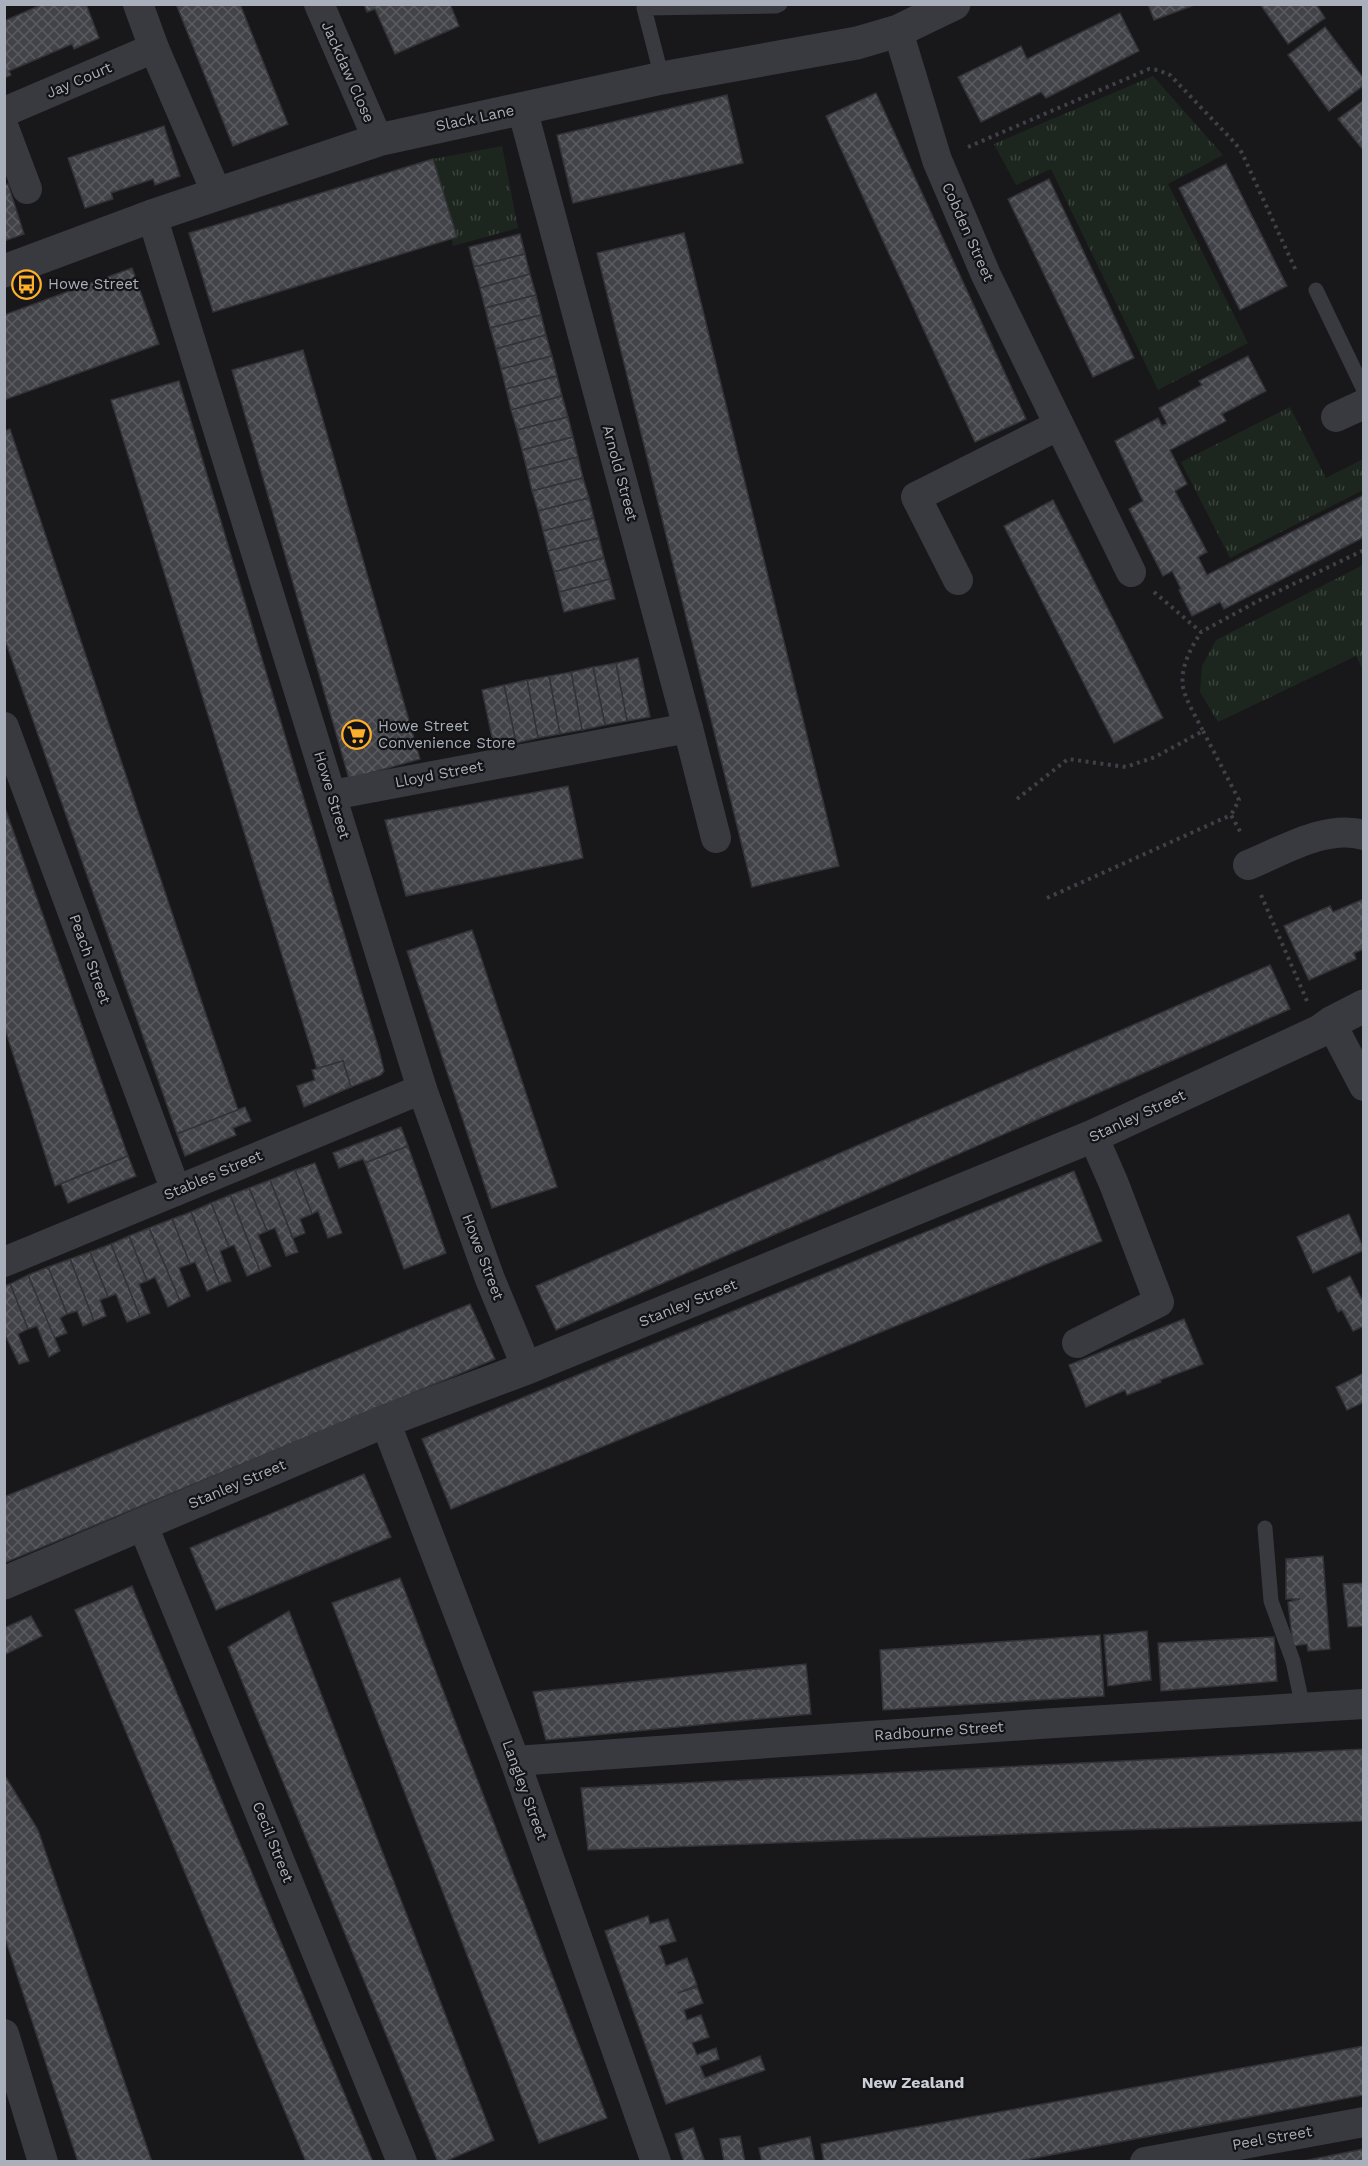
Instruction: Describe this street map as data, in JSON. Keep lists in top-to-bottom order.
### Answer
{
  "streets": {
    "street": [
      "Jackdaw Close",
      "Jay Court",
      "Slack Lane",
      "Cobden Street",
      "Arnold Street",
      "Lloyd Street",
      "Howe Street",
      "Peach Street",
      "Stanley Street",
      "Stables Street",
      "Radbourne Street",
      "Langley Street",
      "Cecil Street",
      "Peel Street"
    ]
  },
  "crossings": [
    ["Jackdaw Close", "Slack Lane"],
    ["Slack Lane", "Cobden Street"],
    ["Slack Lane", "Arnold Street"],
    ["Slack Lane", "Howe Street"],
    ["Arnold Street", "Lloyd Street"],
    ["Lloyd Street", "Howe Street"],
    ["Howe Street", "Stanley Street"],
    ["Howe Street", "Stables Street"],
    ["Peach Street", "Stables Street"],
    ["Stanley Street", "Langley Street"],
    ["Stanley Street", "Cecil Street"],
    ["Radbourne Street", "Langley Street"]
  ],
  "districts": ["New Zealand"],
  "places": {
    "bus stop": ["Howe Street"],
    "supermarket": ["Howe Street Convenience Store"]
  }
}
